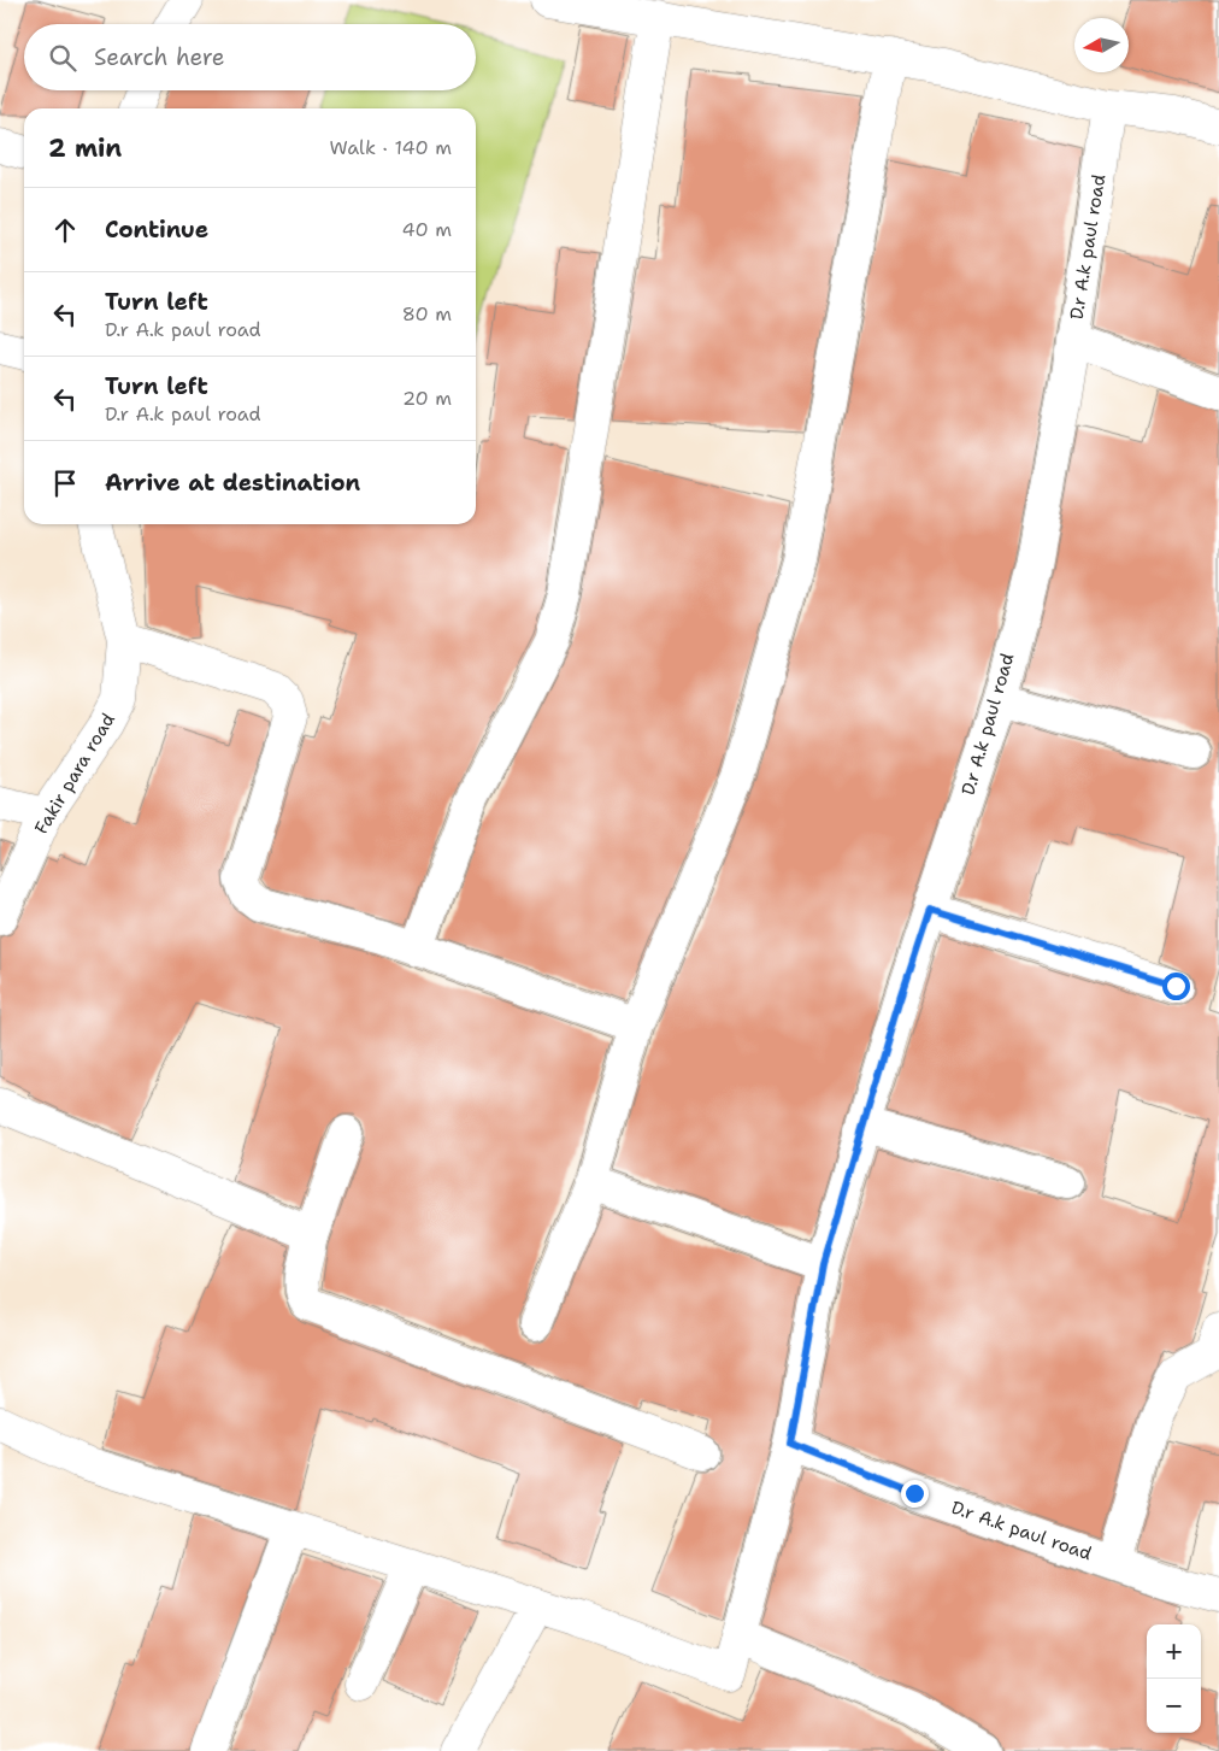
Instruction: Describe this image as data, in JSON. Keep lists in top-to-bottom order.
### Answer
{
  "streets": {
    "street": ["D.r A.k paul road", "Fakir para road"]
  },
  "north": "left",
  "page": {
    "search": "Search here",
    "heading": ["2 min", "Walk · 140 m"],
    "list": [
      ["Continue", "40 m"],
      ["Turn left", "D.r A.k paul road", "80 m"],
      ["Turn left", "D.r A.k paul road", "20 m"],
      "Arrive at destination"
    ],
    "map_buttons": ["+", "−"]
  }
}
